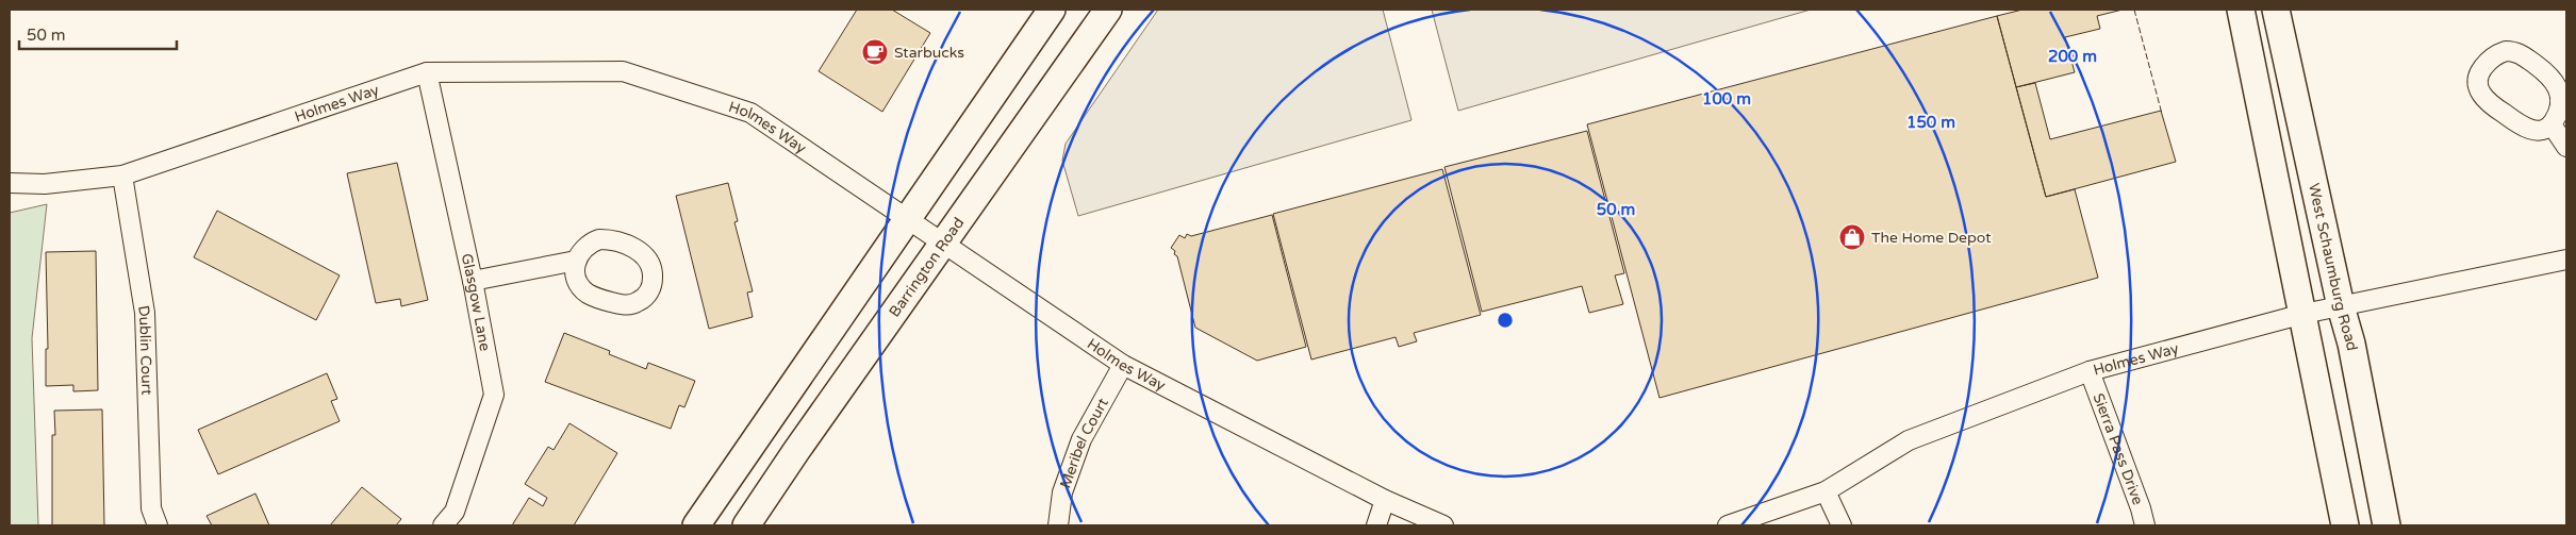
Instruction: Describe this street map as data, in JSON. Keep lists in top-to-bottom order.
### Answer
{
  "streets": {
    "main road": ["Barrington Road", "West Schaumburg Road"],
    "street": [
      "Holmes Way",
      "Glasgow Lane",
      "Dublin Court",
      "Meribel Court",
      "Sierra Pass Drive"
    ]
  },
  "crossings": [
    ["Holmes Way", "Barrington Road"],
    ["Holmes Way", "West Schaumburg Road"],
    ["Holmes Way", "Glasgow Lane"],
    ["Holmes Way", "Dublin Court"],
    ["Holmes Way", "Meribel Court"],
    ["Holmes Way", "Sierra Pass Drive"]
  ],
  "places": {
    "cafe": ["Starbucks"],
    "shop": ["The Home Depot"]
  },
  "scale_bar": "50 m",
  "rings": [
    "200 m",
    "100 m",
    "150 m",
    "50 m"
  ]
}
